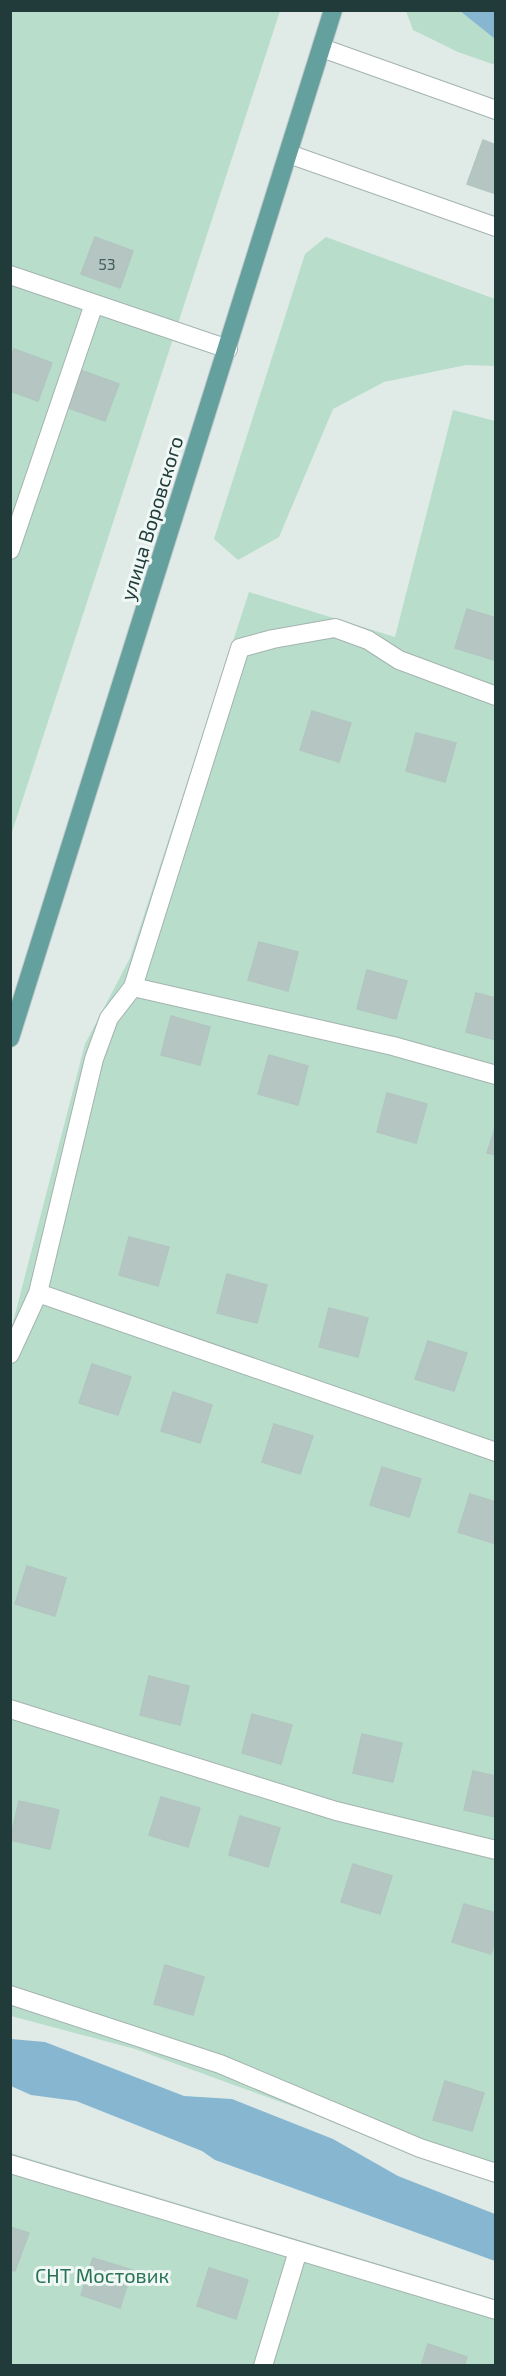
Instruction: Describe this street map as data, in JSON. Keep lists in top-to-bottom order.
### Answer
{
  "streets": {
    "main road": ["улица Воровского"]
  },
  "parks": ["СНТ Мостовик"],
  "house_numbers": ["53"]
}
